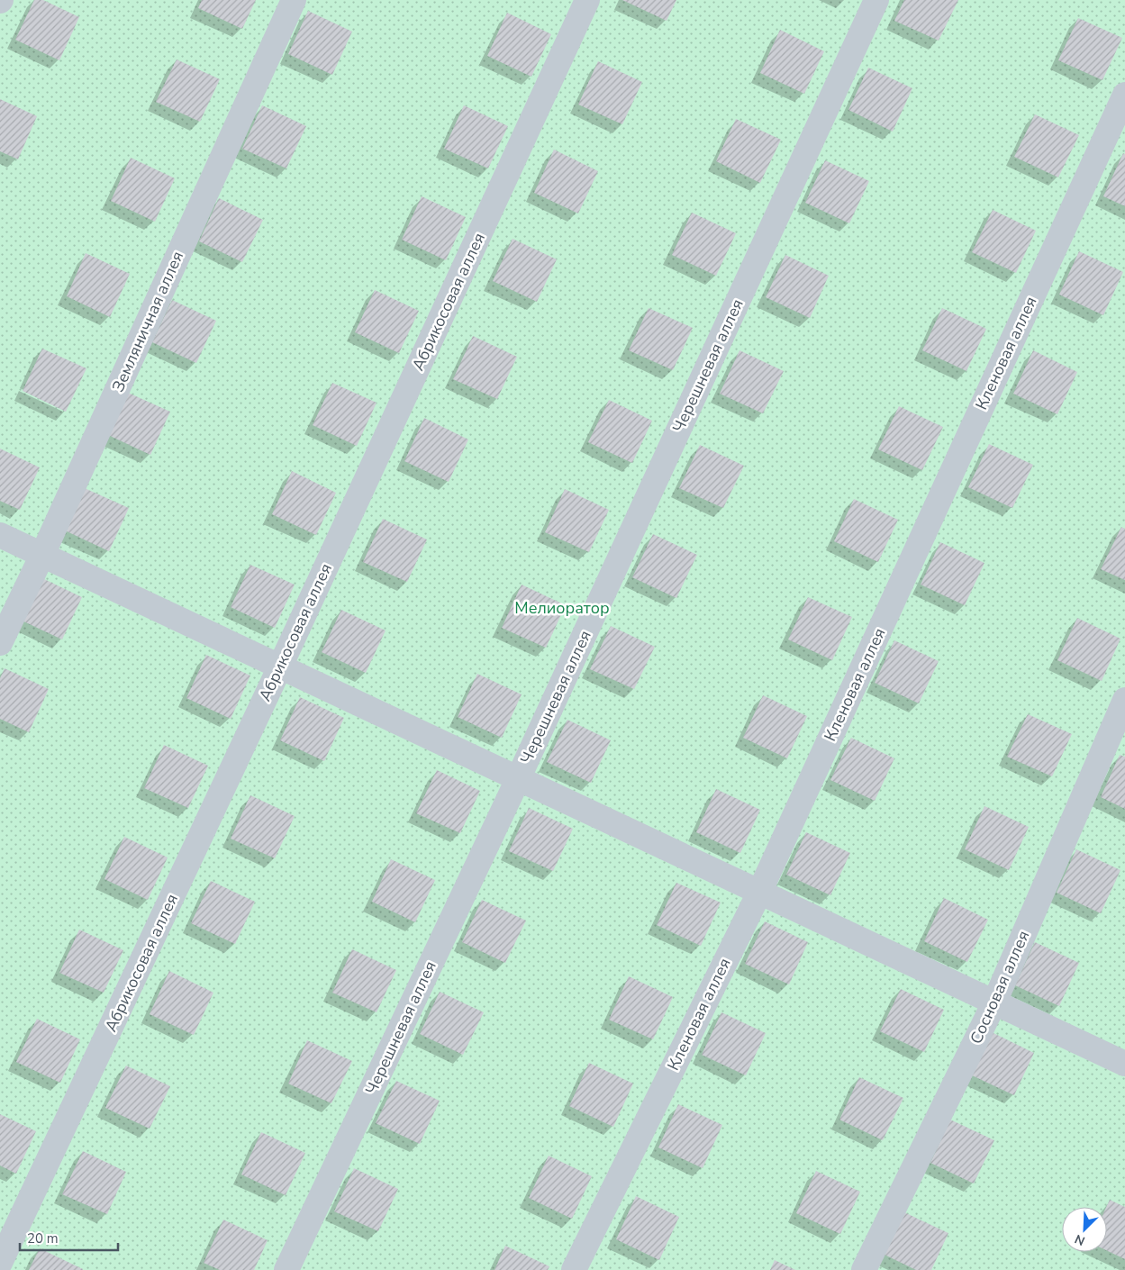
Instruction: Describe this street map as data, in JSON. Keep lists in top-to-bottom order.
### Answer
{
  "streets": {
    "street": [
      "Абрикосовая аллея",
      "Земляничная аллея",
      "Кленовая аллея",
      "Черешневая аллея",
      "Сосновая аллея"
    ]
  },
  "parks": ["Мелиоратор"],
  "scale_bar": "20 m",
  "north": "bottom left"
}
